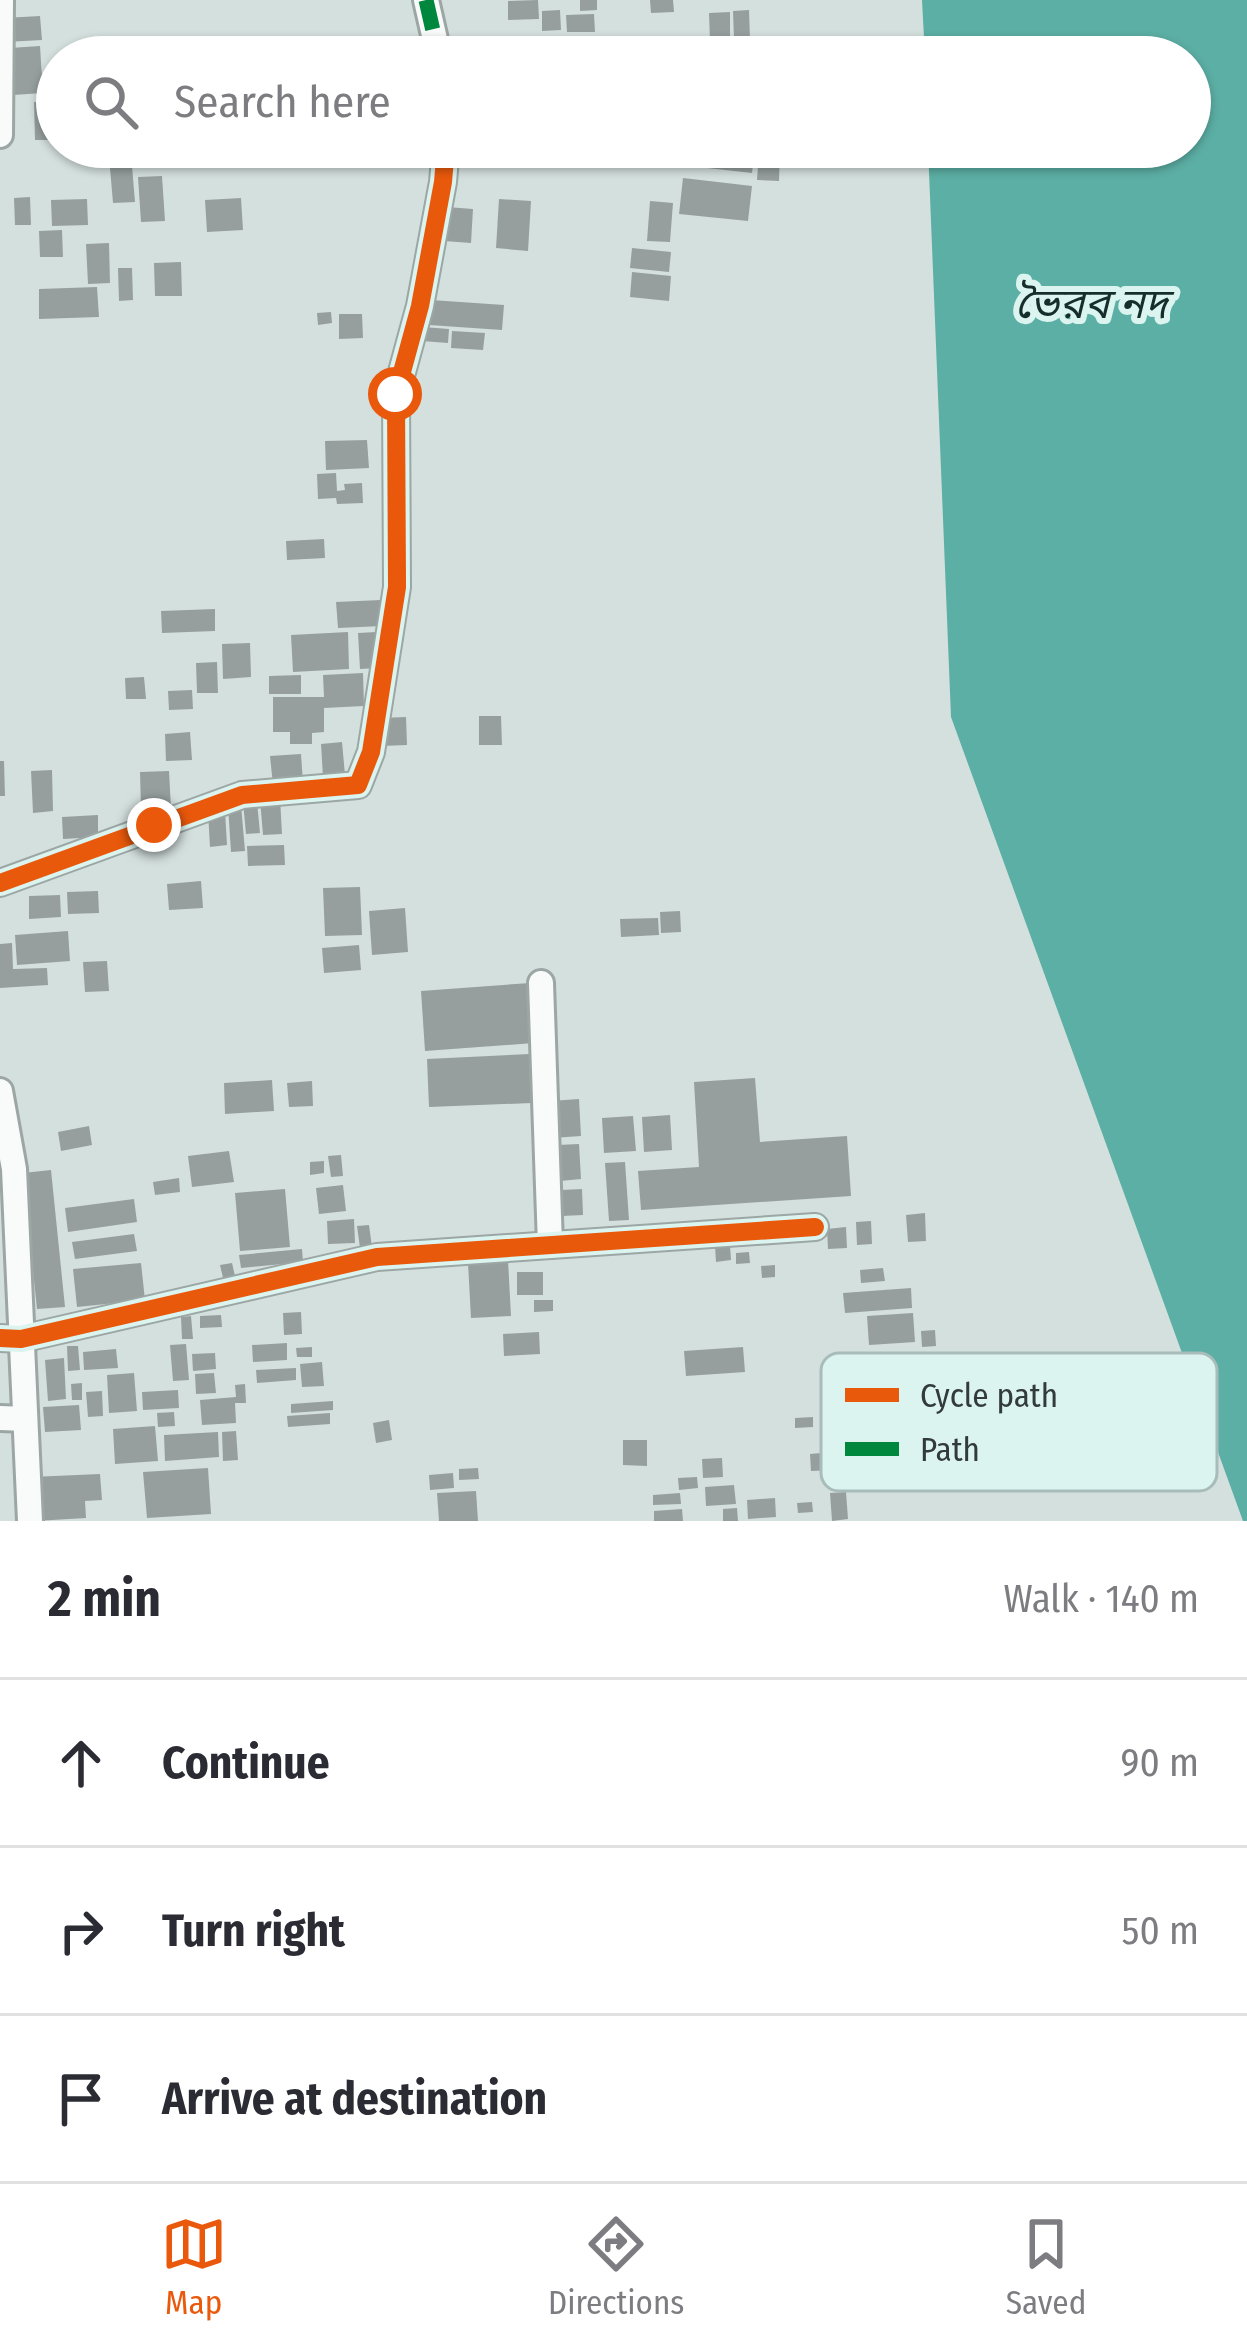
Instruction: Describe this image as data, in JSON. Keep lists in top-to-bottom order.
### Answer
{
  "water": ["ভৈরব নদ"],
  "legend": ["Cycle path", "Path"],
  "page": {
    "search": "Search here",
    "heading": ["2 min", "Walk · 140 m"],
    "list": [
      ["Continue", "90 m"],
      ["Turn right", "50 m"],
      "Arrive at destination"
    ],
    "nav": ["Map", "Directions", "Saved"]
  }
}
